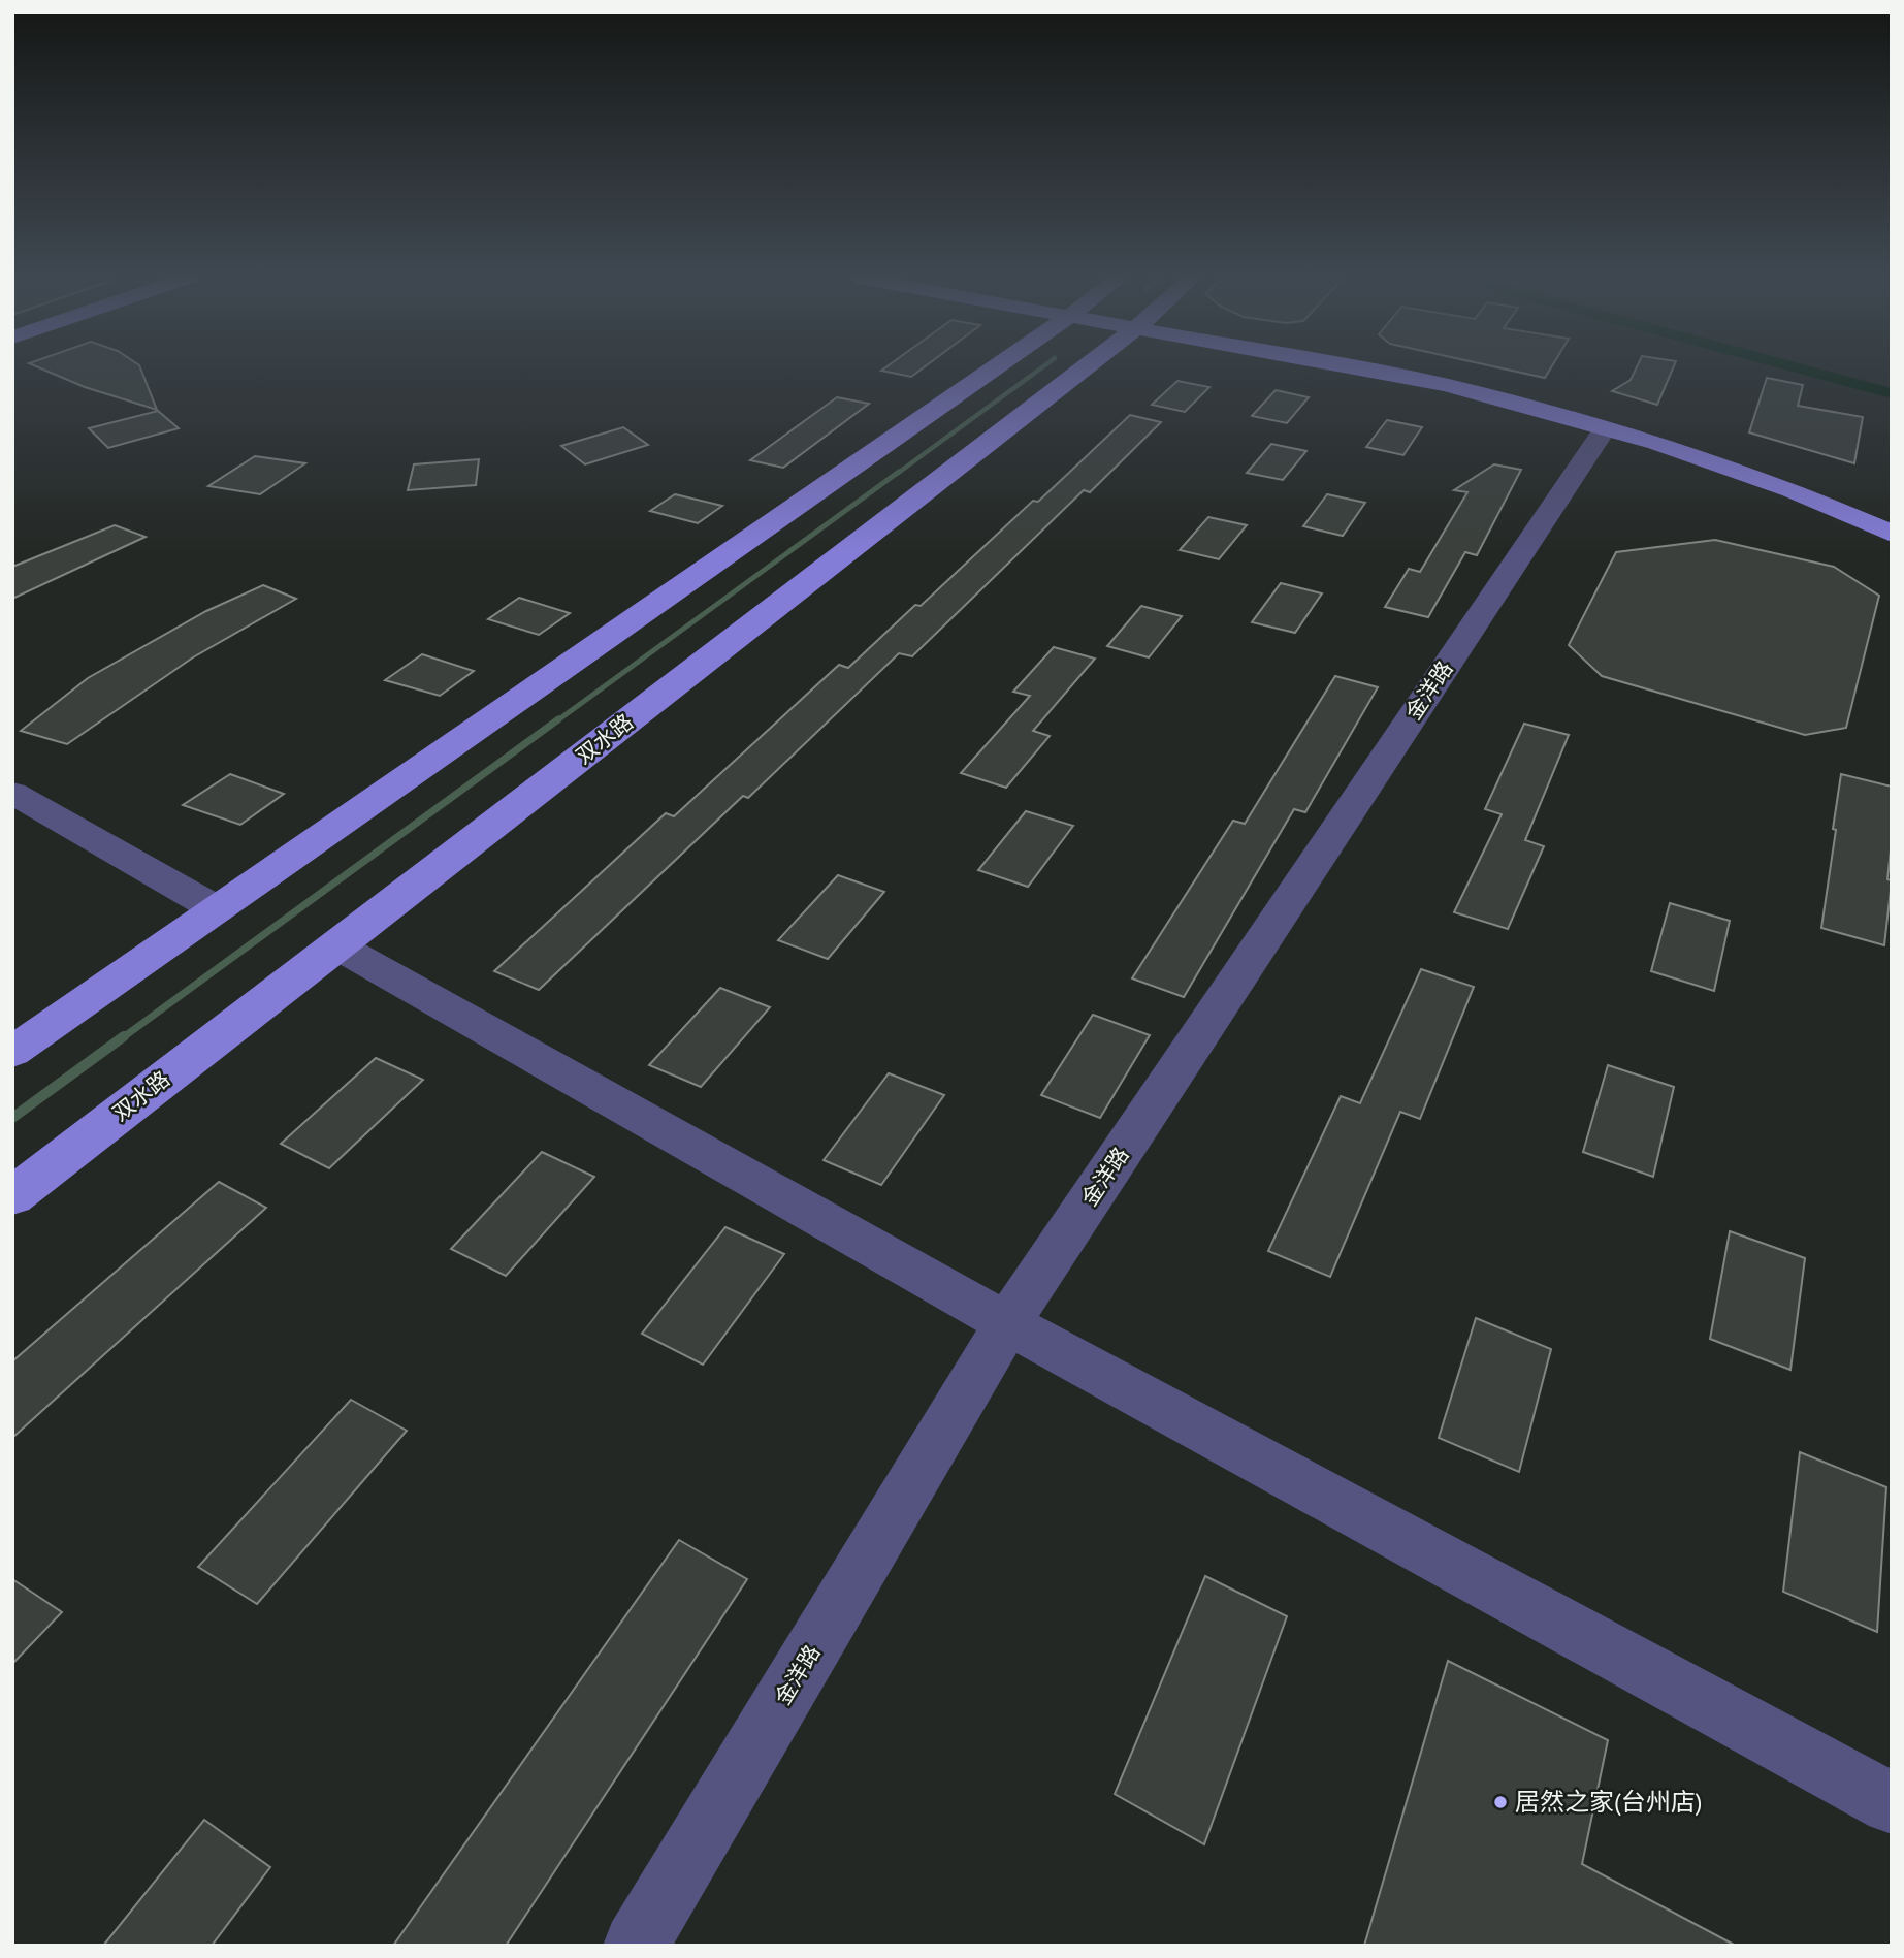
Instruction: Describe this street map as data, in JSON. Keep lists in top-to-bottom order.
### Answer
{
  "streets": {
    "main road": ["双水路"],
    "street": ["金洋路"]
  },
  "places": ["居然之家(台州店)"]
}
